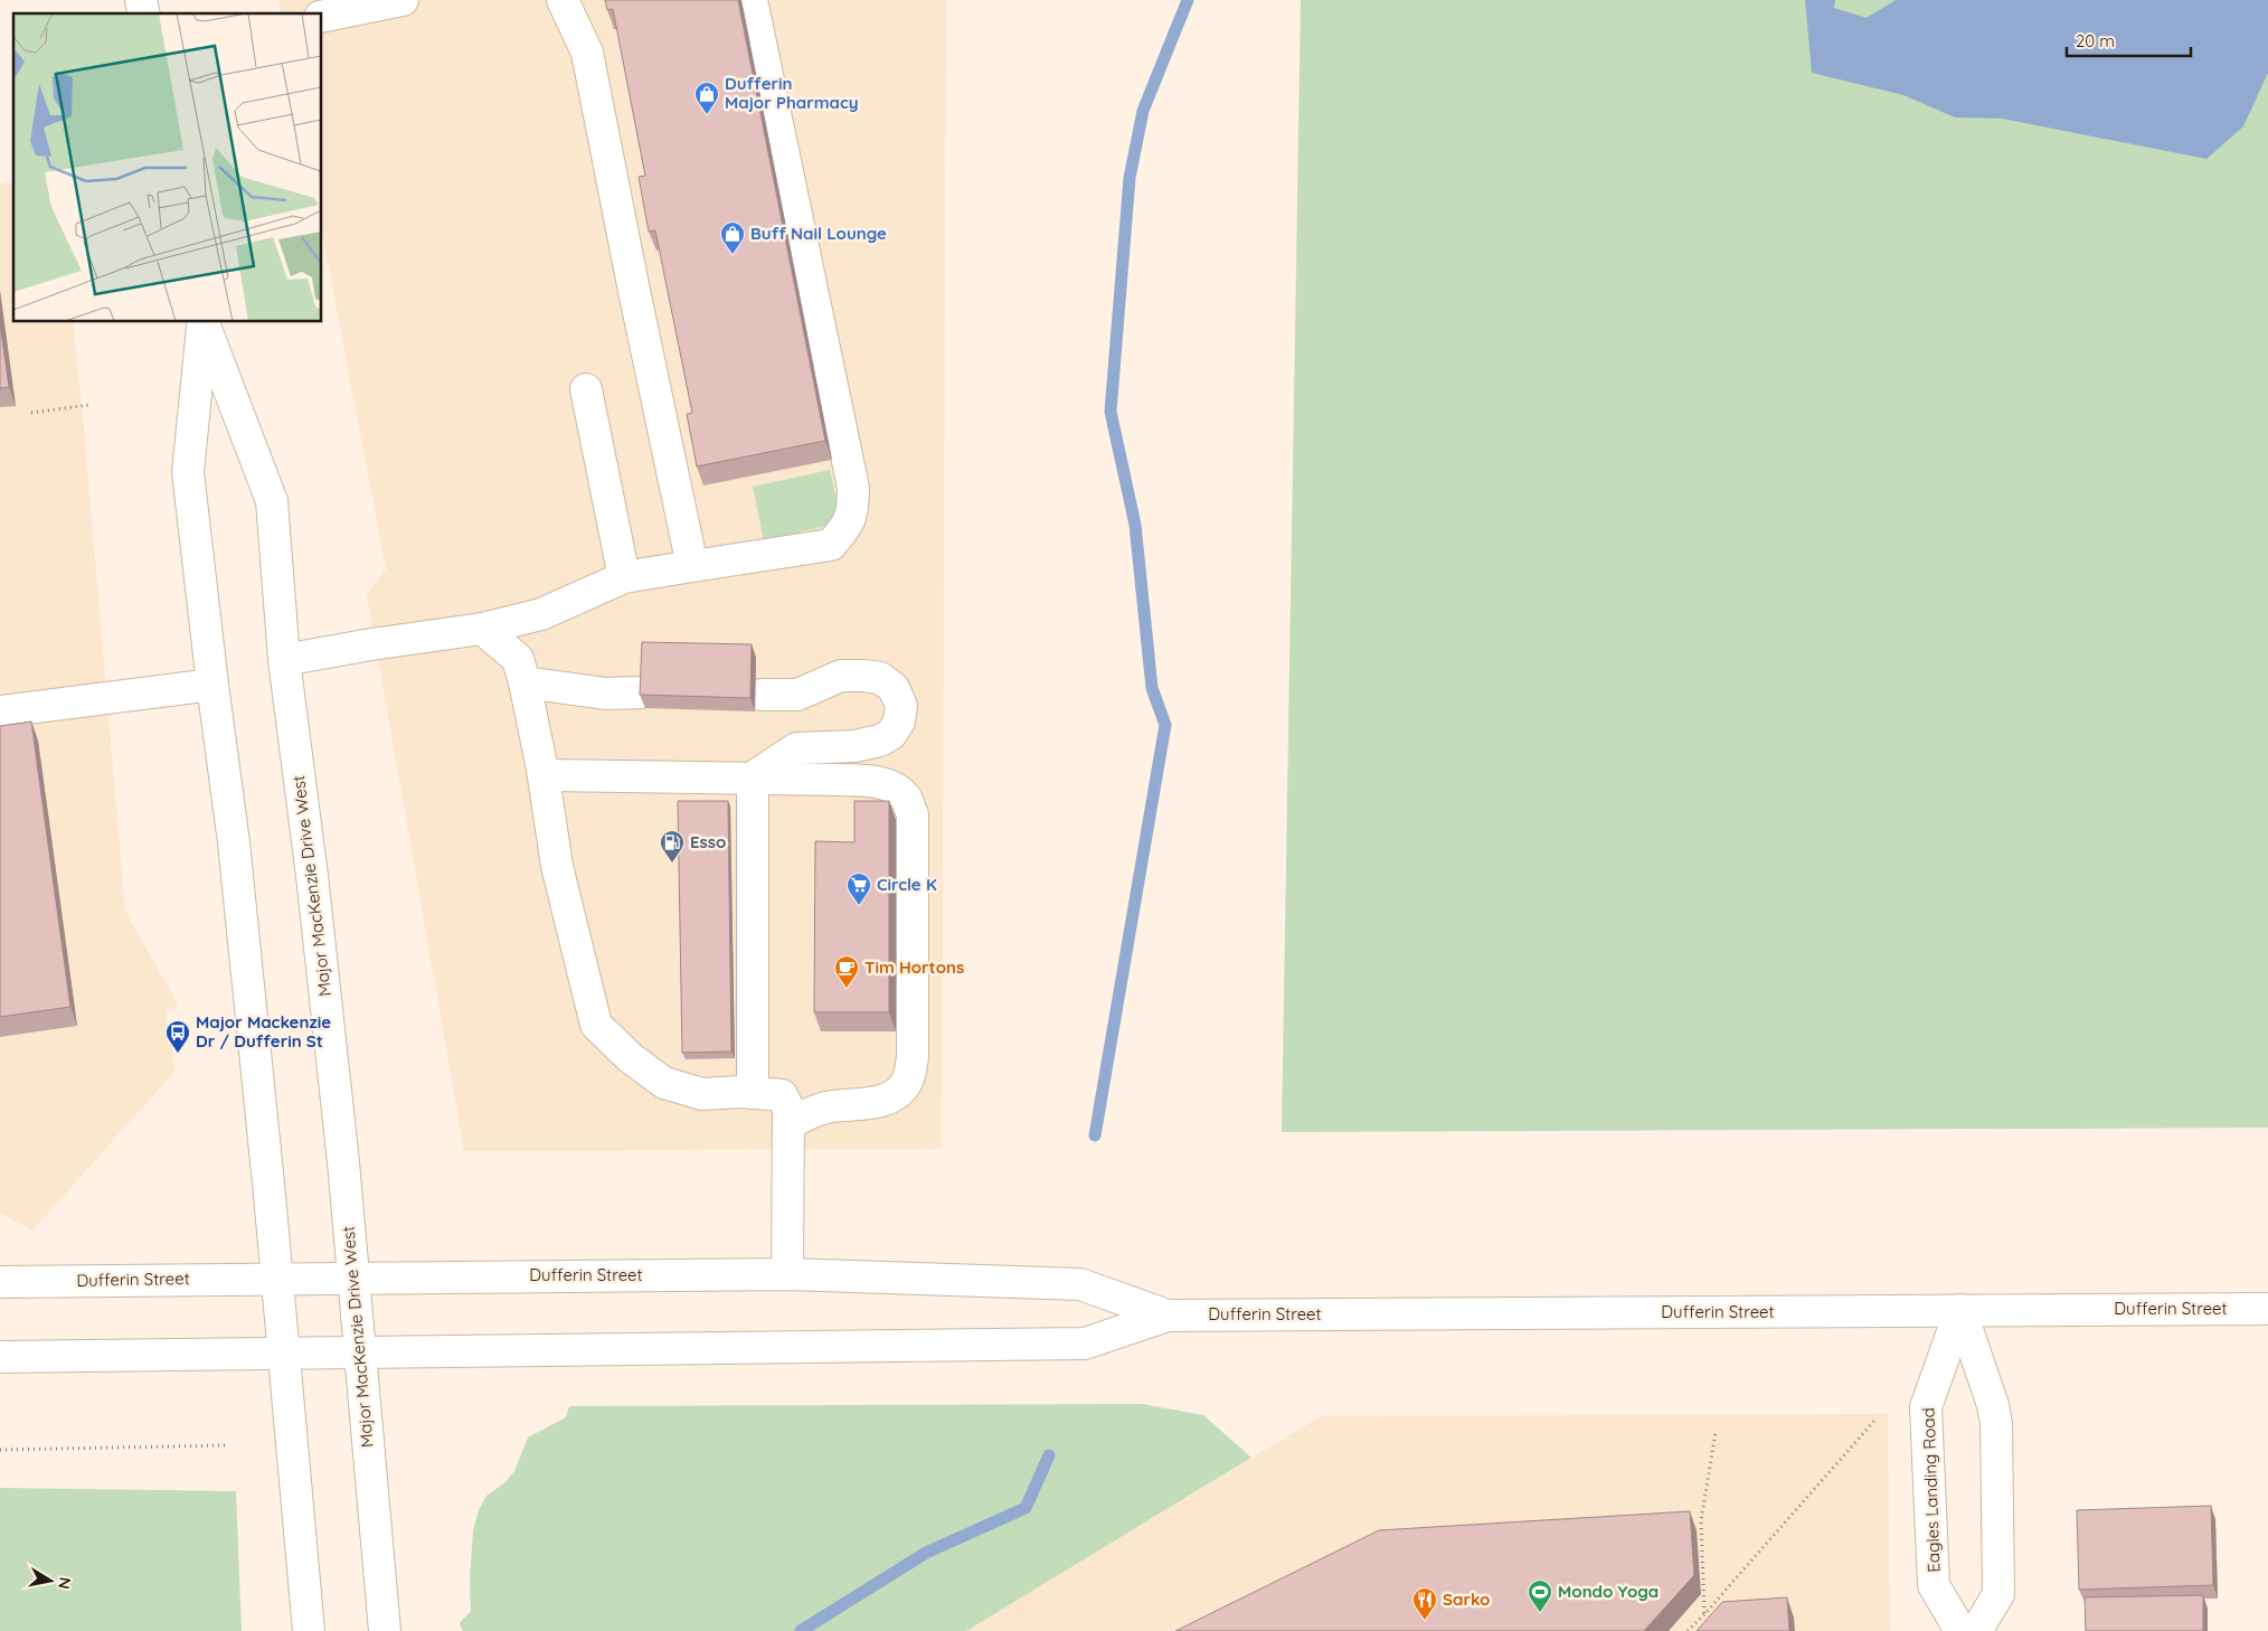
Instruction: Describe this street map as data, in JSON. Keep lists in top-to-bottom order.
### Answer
{
  "streets": {
    "main road": ["Major MacKenzie Drive West", "Dufferin Street", "Eagles Landing Road"]
  },
  "crossings": [
    ["Major MacKenzie Drive West", "Dufferin Street"],
    ["Dufferin Street", "Eagles Landing Road"]
  ],
  "places": {
    "shop": ["Dufferin Major Pharmacy", "Buff Nail Lounge"],
    "fuel station": ["Esso"],
    "supermarket": ["Circle K"],
    "cafe": ["Tim Hortons"],
    "bus stop": ["Major Mackenzie Dr / Dufferin St"],
    "sports": ["Mondo Yoga"],
    "restaurant": ["Sarko"]
  },
  "scale_bar": "20 m",
  "north": "right"
}
